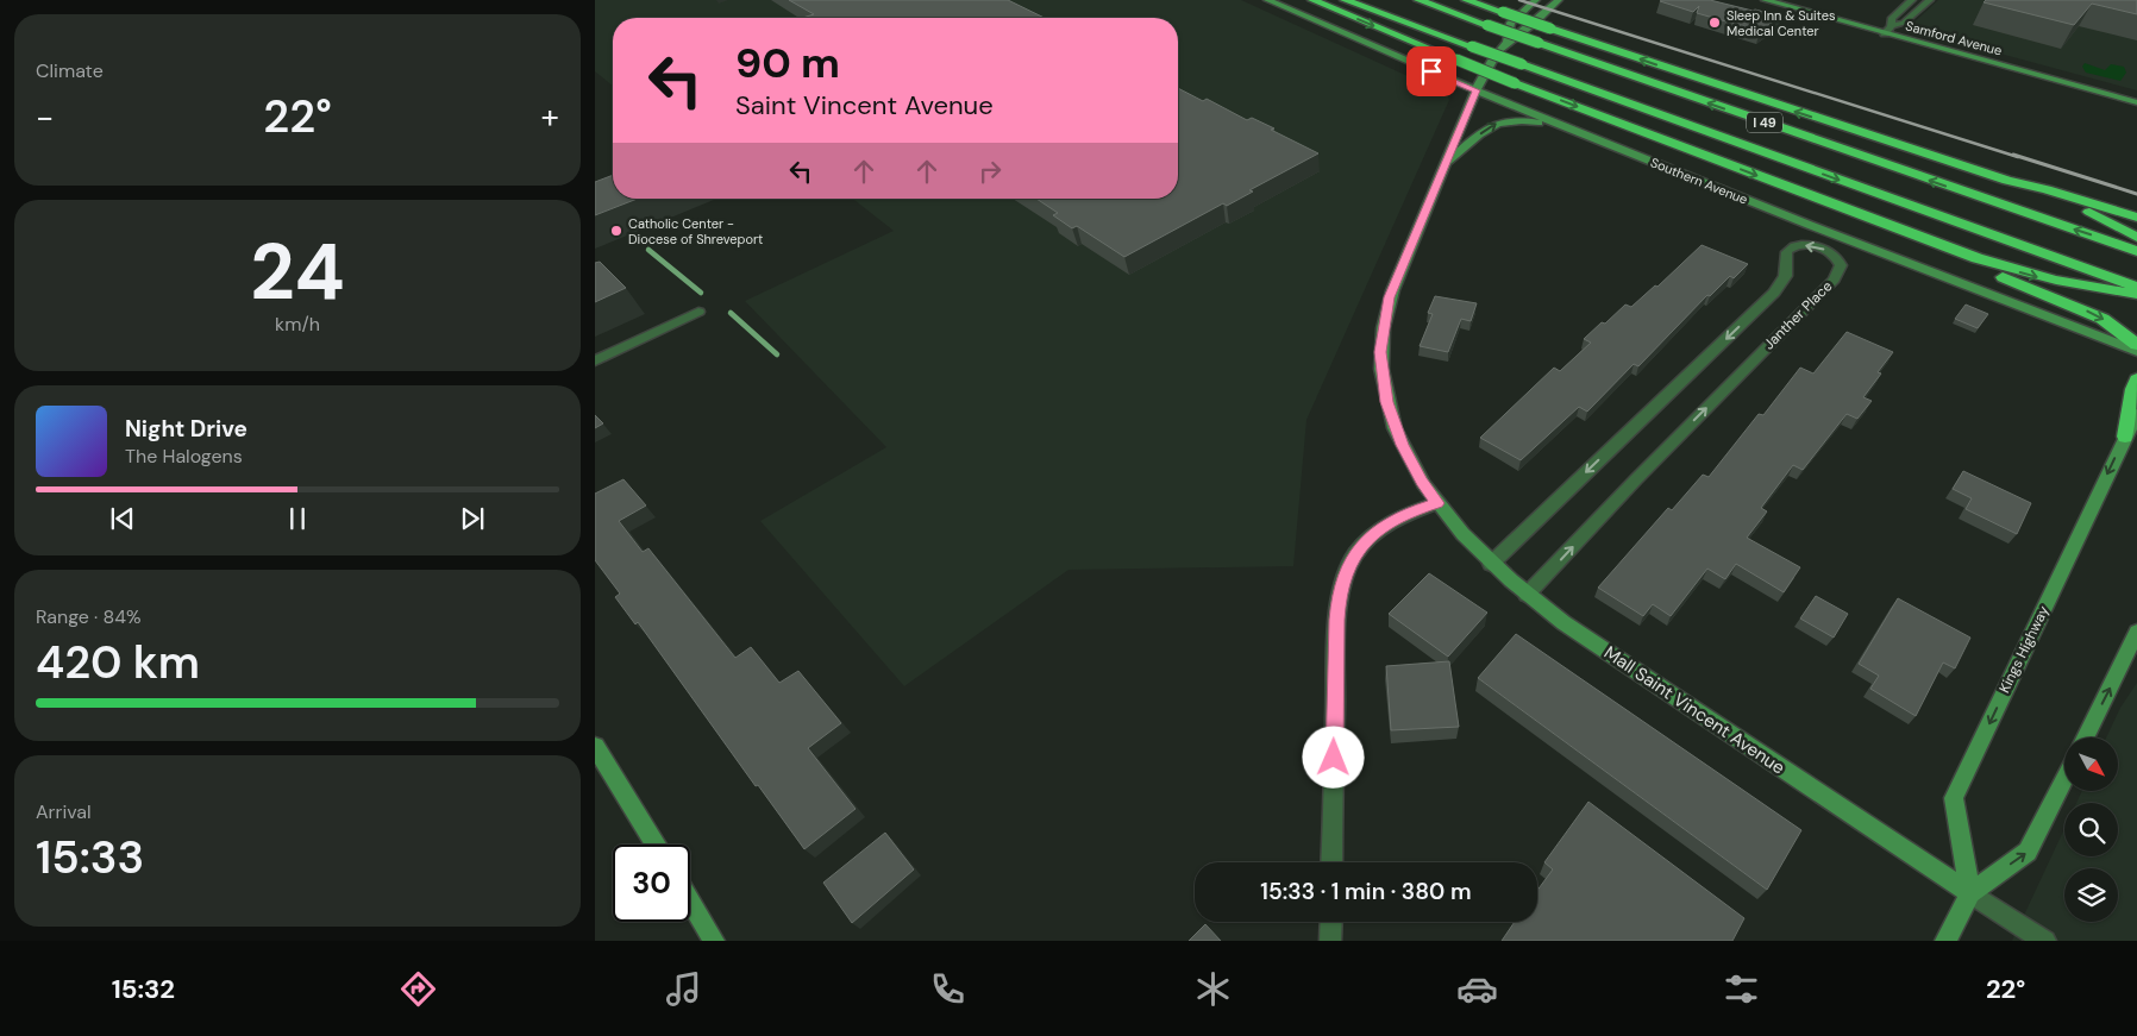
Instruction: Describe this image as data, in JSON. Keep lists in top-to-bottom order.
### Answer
{
  "streets": {
    "highway": ["I 49"],
    "street": [
      "Samford Avenue",
      "Southern Avenue",
      "Janther Place",
      "Kings Highway",
      "Mall Saint Vincent Avenue"
    ]
  },
  "crossings": [
    ["Southern Avenue", "Mall Saint Vincent Avenue"],
    ["Janther Place", "Mall Saint Vincent Avenue"],
    ["Kings Highway", "Mall Saint Vincent Avenue"]
  ],
  "places": ["Sleep Inn & Suites Medical Center", "Catholic Center - Diocese of Shreveport"],
  "north": "bottom right",
  "page": {
    "tile": [
      "Climate",
      ["24", "km/h"],
      ["Range · 84%", "420 km"],
      ["Arrival", "15:33"]
    ],
    "turn": ["90 m", "Saint Vincent Avenue"],
    "heat": ["−", "22°", "+"],
    "song": ["Night Drive", "The Halogens"],
    "limit": "30",
    "trip": "15:33 · 1 min · 380 m",
    "tabs": ["15:32", "22°"]
  }
}
